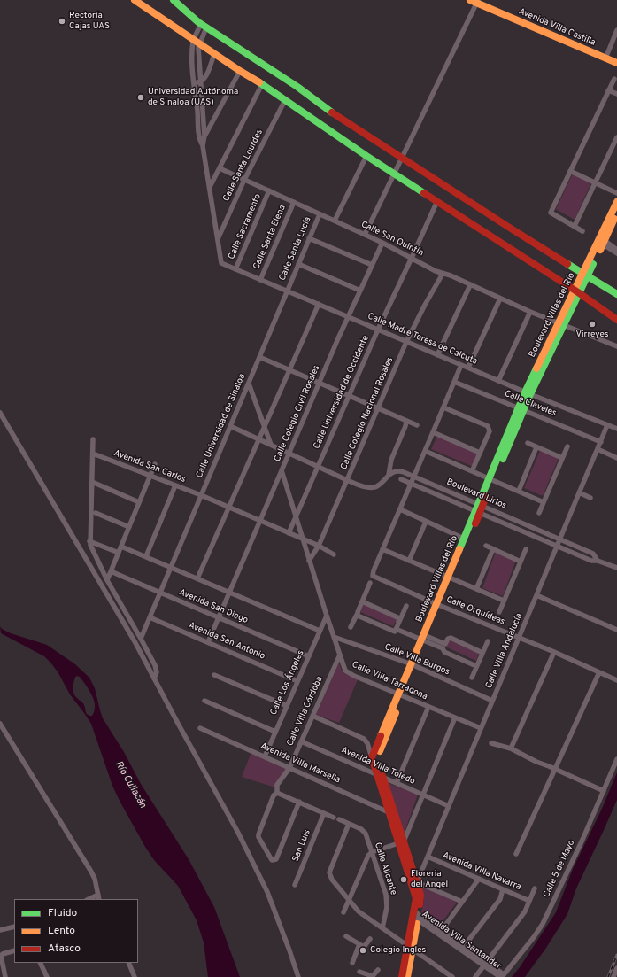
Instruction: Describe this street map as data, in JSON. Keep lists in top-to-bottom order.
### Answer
{
  "streets": {
    "street": [
      "Avenida Villa Castilla",
      "Calle Santa Lourdes",
      "Calle Sacramento",
      "Calle Santa Elena",
      "Calle San Quintín",
      "Calle Santa Lucía",
      "Boulevard Villas del Río",
      "Calle Madre Teresa de Calcuta",
      "Calle Universidad de Occidente",
      "Calle Claveles",
      "Calle Colegio Civil Rosales",
      "Calle Colegio Nacional Rosales",
      "Calle Universidad de Sinaloa",
      "Avenida San Carlos",
      "Boulevard Lirios",
      "Avenida San Diego",
      "Calle Orquídeas",
      "Avenida San Antonio",
      "Calle Villa Andalucía",
      "Calle Villa Burgos",
      "Calle Villa Tarragona",
      "Calle Los Ángeles",
      "Calle Villa Córdoba",
      "Avenida Villa Marsella",
      "Avenida Villa Toledo",
      "San Luis",
      "Calle Alicante",
      "Calle 5 de Mayo",
      "Avenida Villa Navarra",
      "Avenida Villa Santander"
    ]
  },
  "crossings": [
    ["Calle Santa Lourdes", "Calle San Quintín"],
    ["Calle Santa Lourdes", "Calle Madre Teresa de Calcuta"],
    ["Calle Sacramento", "Calle San Quintín"],
    ["Calle Sacramento", "Calle Madre Teresa de Calcuta"],
    ["Calle Santa Elena", "Calle San Quintín"],
    ["Calle Santa Elena", "Calle Madre Teresa de Calcuta"],
    ["Calle San Quintín", "Calle Santa Lucía"],
    ["Calle San Quintín", "Boulevard Villas del Río"],
    ["Calle San Quintín", "Calle Universidad de Occidente"],
    ["Calle San Quintín", "Calle Colegio Civil Rosales"],
    ["Calle San Quintín", "Calle Colegio Nacional Rosales"],
    ["Calle Santa Lucía", "Calle Madre Teresa de Calcuta"],
    ["Calle Santa Lucía", "Calle Universidad de Sinaloa"],
    ["Boulevard Villas del Río", "Calle Madre Teresa de Calcuta"],
    ["Boulevard Villas del Río", "Calle Claveles"],
    ["Boulevard Villas del Río", "Boulevard Lirios"],
    ["Boulevard Villas del Río", "Calle Orquídeas"],
    ["Boulevard Villas del Río", "Calle Villa Andalucía"],
    ["Boulevard Villas del Río", "Calle Villa Burgos"],
    ["Boulevard Villas del Río", "Calle Villa Tarragona"],
    ["Boulevard Villas del Río", "Avenida Villa Marsella"],
    ["Boulevard Villas del Río", "Avenida Villa Toledo"],
    ["Boulevard Villas del Río", "Avenida Villa Santander"],
    ["Calle Madre Teresa de Calcuta", "Calle Universidad de Occidente"],
    ["Calle Madre Teresa de Calcuta", "Calle Colegio Civil Rosales"],
    ["Calle Madre Teresa de Calcuta", "Calle Colegio Nacional Rosales"],
    ["Calle Madre Teresa de Calcuta", "Calle Universidad de Sinaloa"],
    ["Calle Madre Teresa de Calcuta", "Calle Villa Andalucía"],
    ["Calle Universidad de Occidente", "Avenida San Carlos"],
    ["Calle Universidad de Occidente", "Calle Villa Tarragona"],
    ["Calle Claveles", "Calle Villa Andalucía"],
    ["Calle Colegio Civil Rosales", "Avenida San Carlos"],
    ["Calle Colegio Civil Rosales", "Avenida San Diego"],
    ["Calle Colegio Civil Rosales", "Avenida San Antonio"],
    ["Calle Colegio Civil Rosales", "Calle Villa Tarragona"],
    ["Calle Colegio Nacional Rosales", "Avenida San Carlos"],
    ["Calle Colegio Nacional Rosales", "Calle Villa Tarragona"],
    ["Calle Universidad de Sinaloa", "Avenida San Carlos"],
    ["Calle Universidad de Sinaloa", "Avenida San Diego"],
    ["Calle Universidad de Sinaloa", "Avenida San Antonio"],
    ["Avenida San Carlos", "Calle Villa Tarragona"],
    ["Boulevard Lirios", "Calle Villa Andalucía"],
    ["Avenida San Diego", "Calle Los Ángeles"],
    ["Calle Orquídeas", "Calle Villa Andalucía"],
    ["Avenida San Antonio", "Calle Los Ángeles"],
    ["Calle Villa Andalucía", "Calle Villa Burgos"],
    ["Calle Villa Andalucía", "Calle Villa Tarragona"],
    ["Calle Villa Andalucía", "Avenida Villa Toledo"],
    ["Calle Villa Andalucía", "Avenida Villa Navarra"],
    ["Calle Villa Burgos", "Calle Villa Tarragona"],
    ["Calle Villa Tarragona", "Calle Los Ángeles"],
    ["Calle Villa Tarragona", "Calle Villa Córdoba"],
    ["Calle Los Ángeles", "Avenida Villa Marsella"],
    ["Calle Villa Córdoba", "Avenida Villa Marsella"],
    ["Calle Villa Córdoba", "Avenida Villa Toledo"],
    ["Calle 5 de Mayo", "Avenida Villa Santander"]
  ],
  "water": ["Río Culiacán"],
  "places": [
    "Rectoría Cajas UAS",
    "Universidad Autónoma de Sinaloa (UAS)",
    "Virreyes",
    "Floreria del Angel",
    "Colegio Ingles"
  ],
  "legend": ["Fluido", "Lento", "Atasco"]
}
